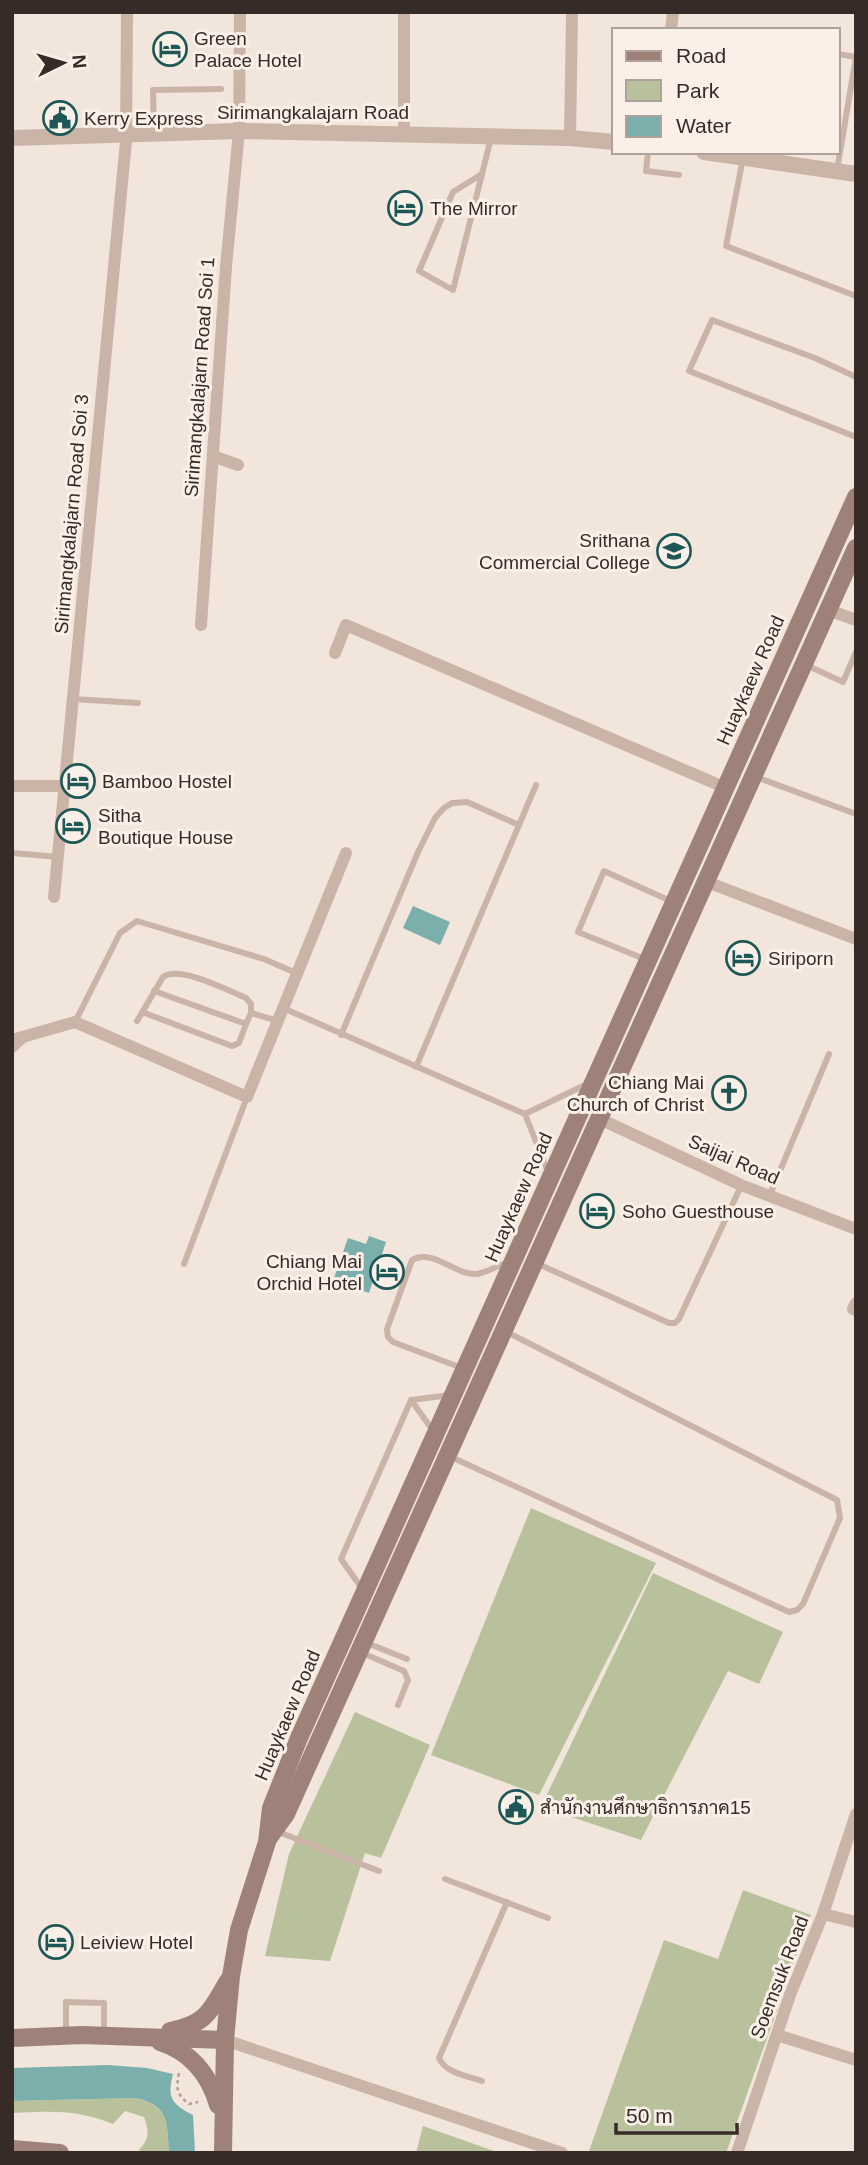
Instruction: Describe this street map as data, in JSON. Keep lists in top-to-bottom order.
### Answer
{
  "streets": {
    "main road": ["Huaykaew Road"],
    "street": [
      "Sirimangkalajarn Road",
      "Sirimangkalajarn Road Soi 1",
      "Sirimangkalajarn Road Soi 3",
      "Saijai Road",
      "Soemsuk Road"
    ]
  },
  "crossings": [
    ["Sirimangkalajarn Road", "Sirimangkalajarn Road Soi 1"],
    ["Sirimangkalajarn Road", "Sirimangkalajarn Road Soi 3"],
    ["Huaykaew Road", "Saijai Road"]
  ],
  "places": {
    "hotel": [
      "Green Palace Hotel",
      "The Mirror",
      "Bamboo Hostel",
      "Sitha Boutique House",
      "Siriporn",
      "Soho Guesthouse",
      "Chiang Mai Orchid Hotel",
      "Leiview Hotel"
    ],
    "public building": ["Kerry Express", "สำนักงานศึกษาธิการภาค15"],
    "school or university": ["Srithana Commercial College"],
    "church": ["Chiang Mai Church of Christ"]
  },
  "legend": ["Road", "Park", "Water"],
  "scale_bar": "50 m",
  "north": "right"
}
